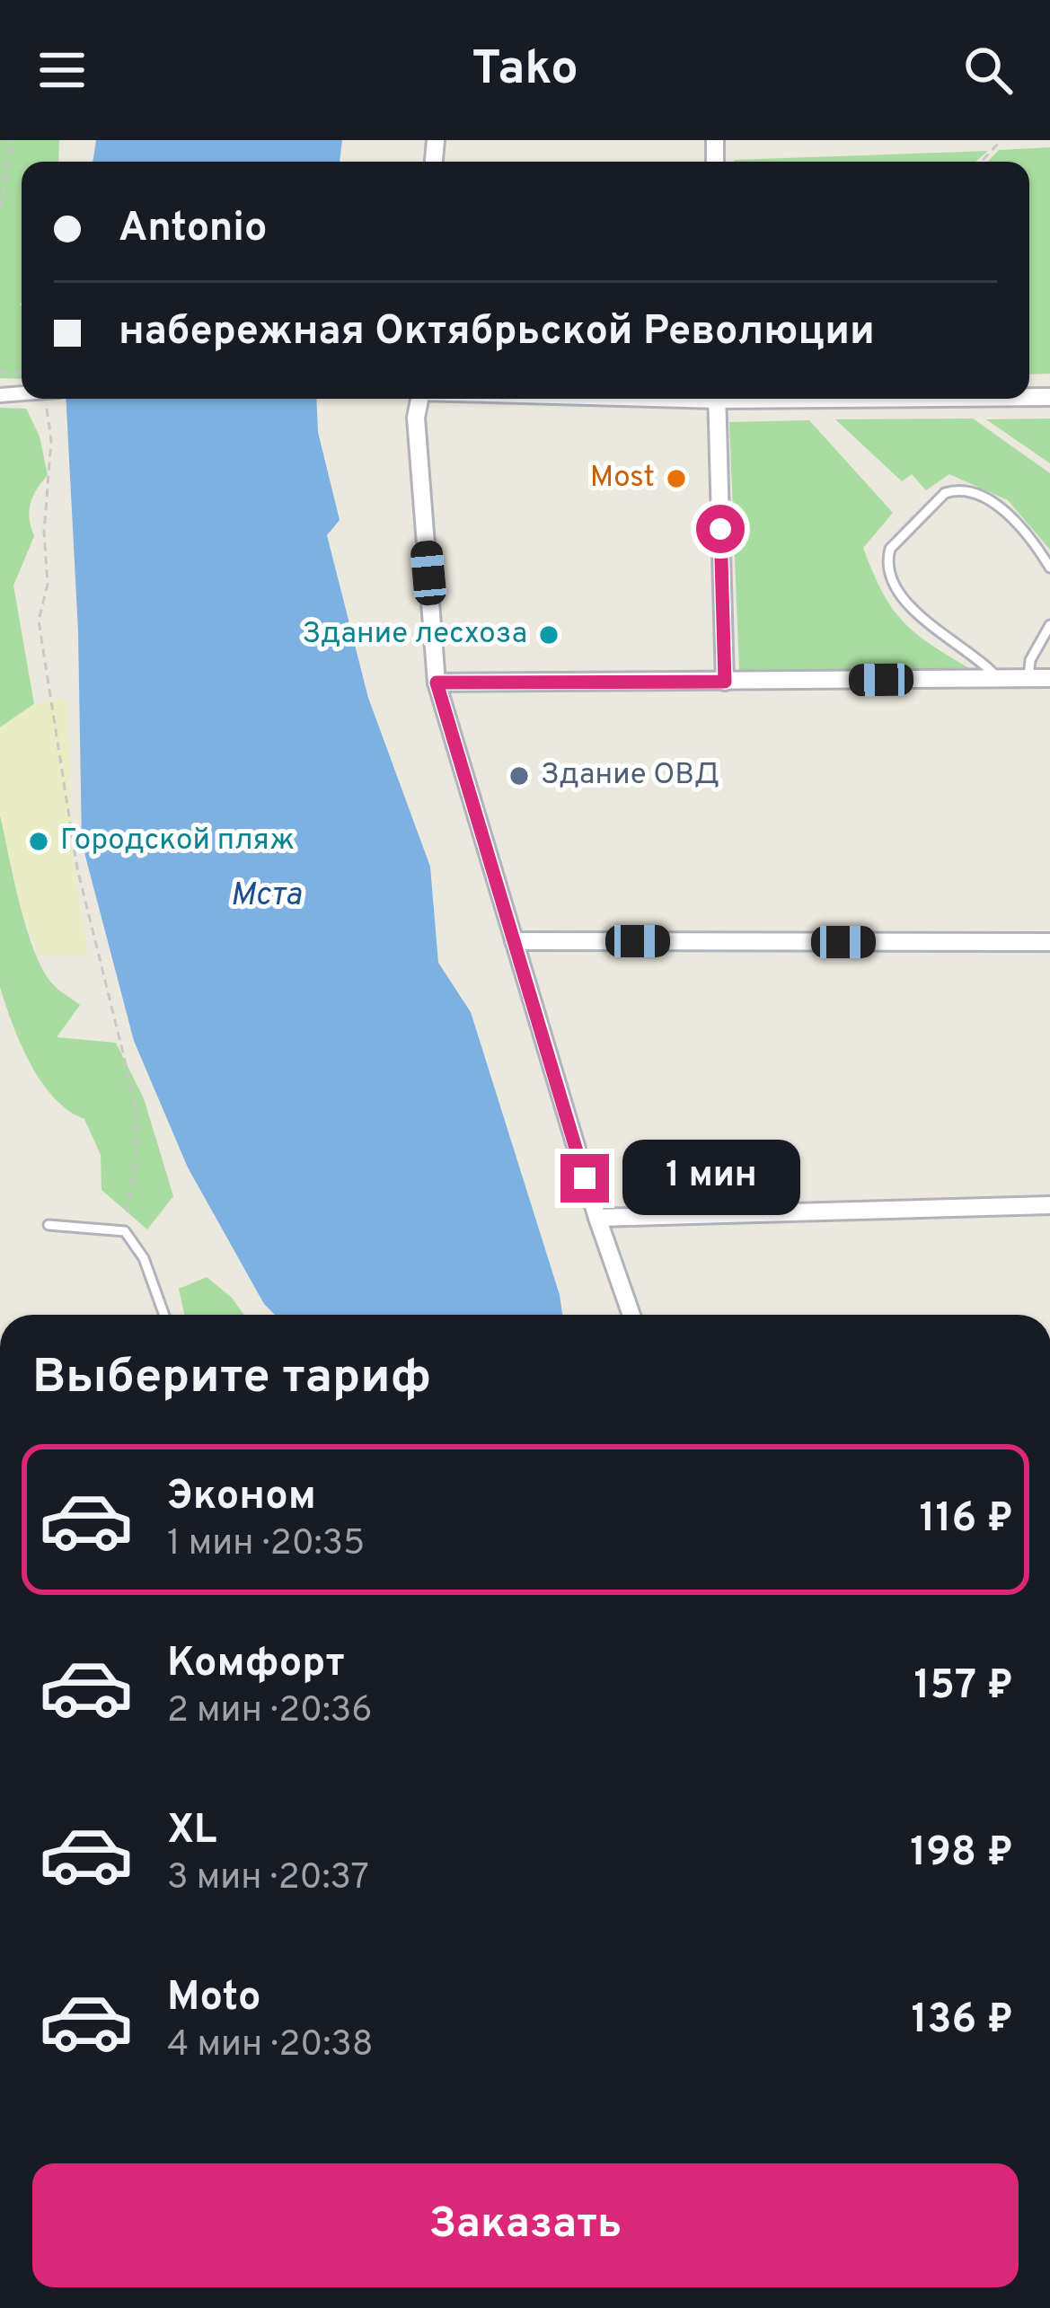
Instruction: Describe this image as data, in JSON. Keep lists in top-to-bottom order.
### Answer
{
  "water": ["Мста"],
  "places": [
    "Most",
    "Здание лесхоза",
    "Здание ОВД",
    "Городской пляж"
  ],
  "page": {
    "header": "Tako",
    "banner": ["Antonio", "набережная Октябрьской Революции"],
    "bubble": "1 мин",
    "heading": "Выберите тариф",
    "list": [
      {
        "name": "Эконом",
        "note": "1 мин · 20:35",
        "value": "116 ₽"
      },
      {
        "name": "Комфорт",
        "note": "2 мин · 20:36",
        "value": "157 ₽"
      },
      {
        "name": "XL",
        "note": "3 мин · 20:37",
        "value": "198 ₽"
      },
      {
        "name": "Moto",
        "note": "4 мин · 20:38",
        "value": "136 ₽"
      }
    ],
    "buttons": "Заказать"
  }
}
